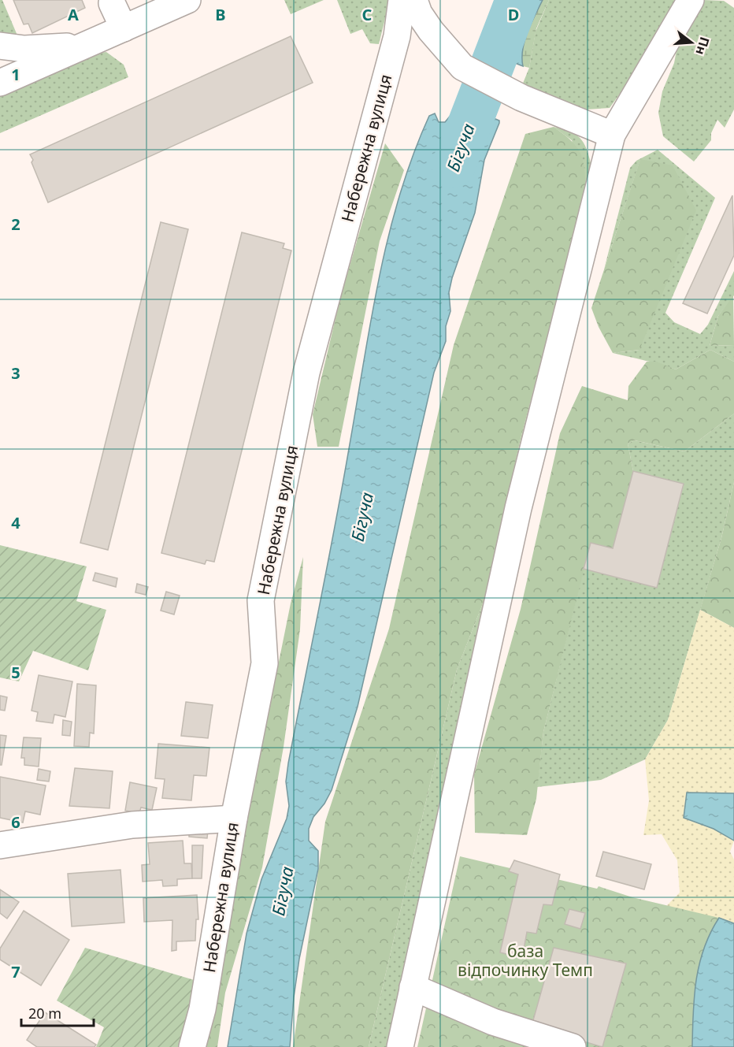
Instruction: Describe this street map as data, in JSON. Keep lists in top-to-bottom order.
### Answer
{
  "streets": {
    "street": ["Набережна вулиця"]
  },
  "water": ["Бігуча"],
  "parks": ["база відпочинку Темп"],
  "scale_bar": "20 m",
  "north": "right",
  "grid": {
    "columns": [
      "A",
      "B",
      "C",
      "D"
    ],
    "rows": [
      "1",
      "2",
      "3",
      "4",
      "5",
      "6",
      "7"
    ]
  }
}
